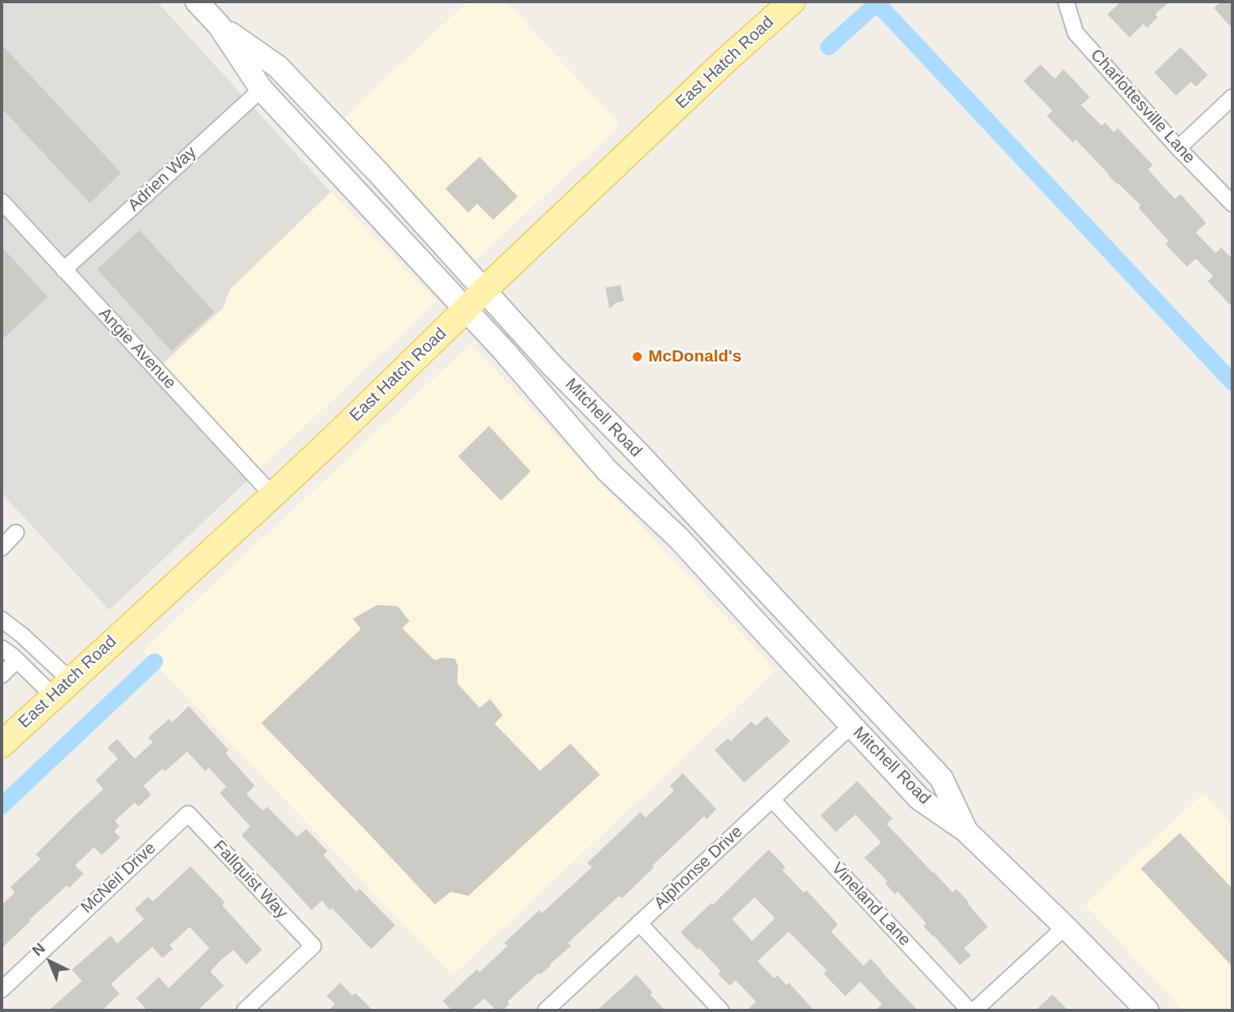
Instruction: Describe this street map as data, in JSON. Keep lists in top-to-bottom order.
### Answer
{
  "streets": {
    "main road": ["East Hatch Road", "Mitchell Road"],
    "street": [
      "Charlottesville Lane",
      "Adrien Way",
      "Angie Avenue",
      "Alphonse Drive",
      "McNeil Drive",
      "Fallquist Way",
      "Vineland Lane"
    ]
  },
  "crossings": [
    ["East Hatch Road", "Angie Avenue"],
    ["East Hatch Road", "Mitchell Road"],
    ["Adrien Way", "Angie Avenue"],
    ["Adrien Way", "Mitchell Road"],
    ["Mitchell Road", "Alphonse Drive"],
    ["Alphonse Drive", "Vineland Lane"],
    ["McNeil Drive", "Fallquist Way"]
  ],
  "places": ["McDonald's"],
  "north": "top left"
}
